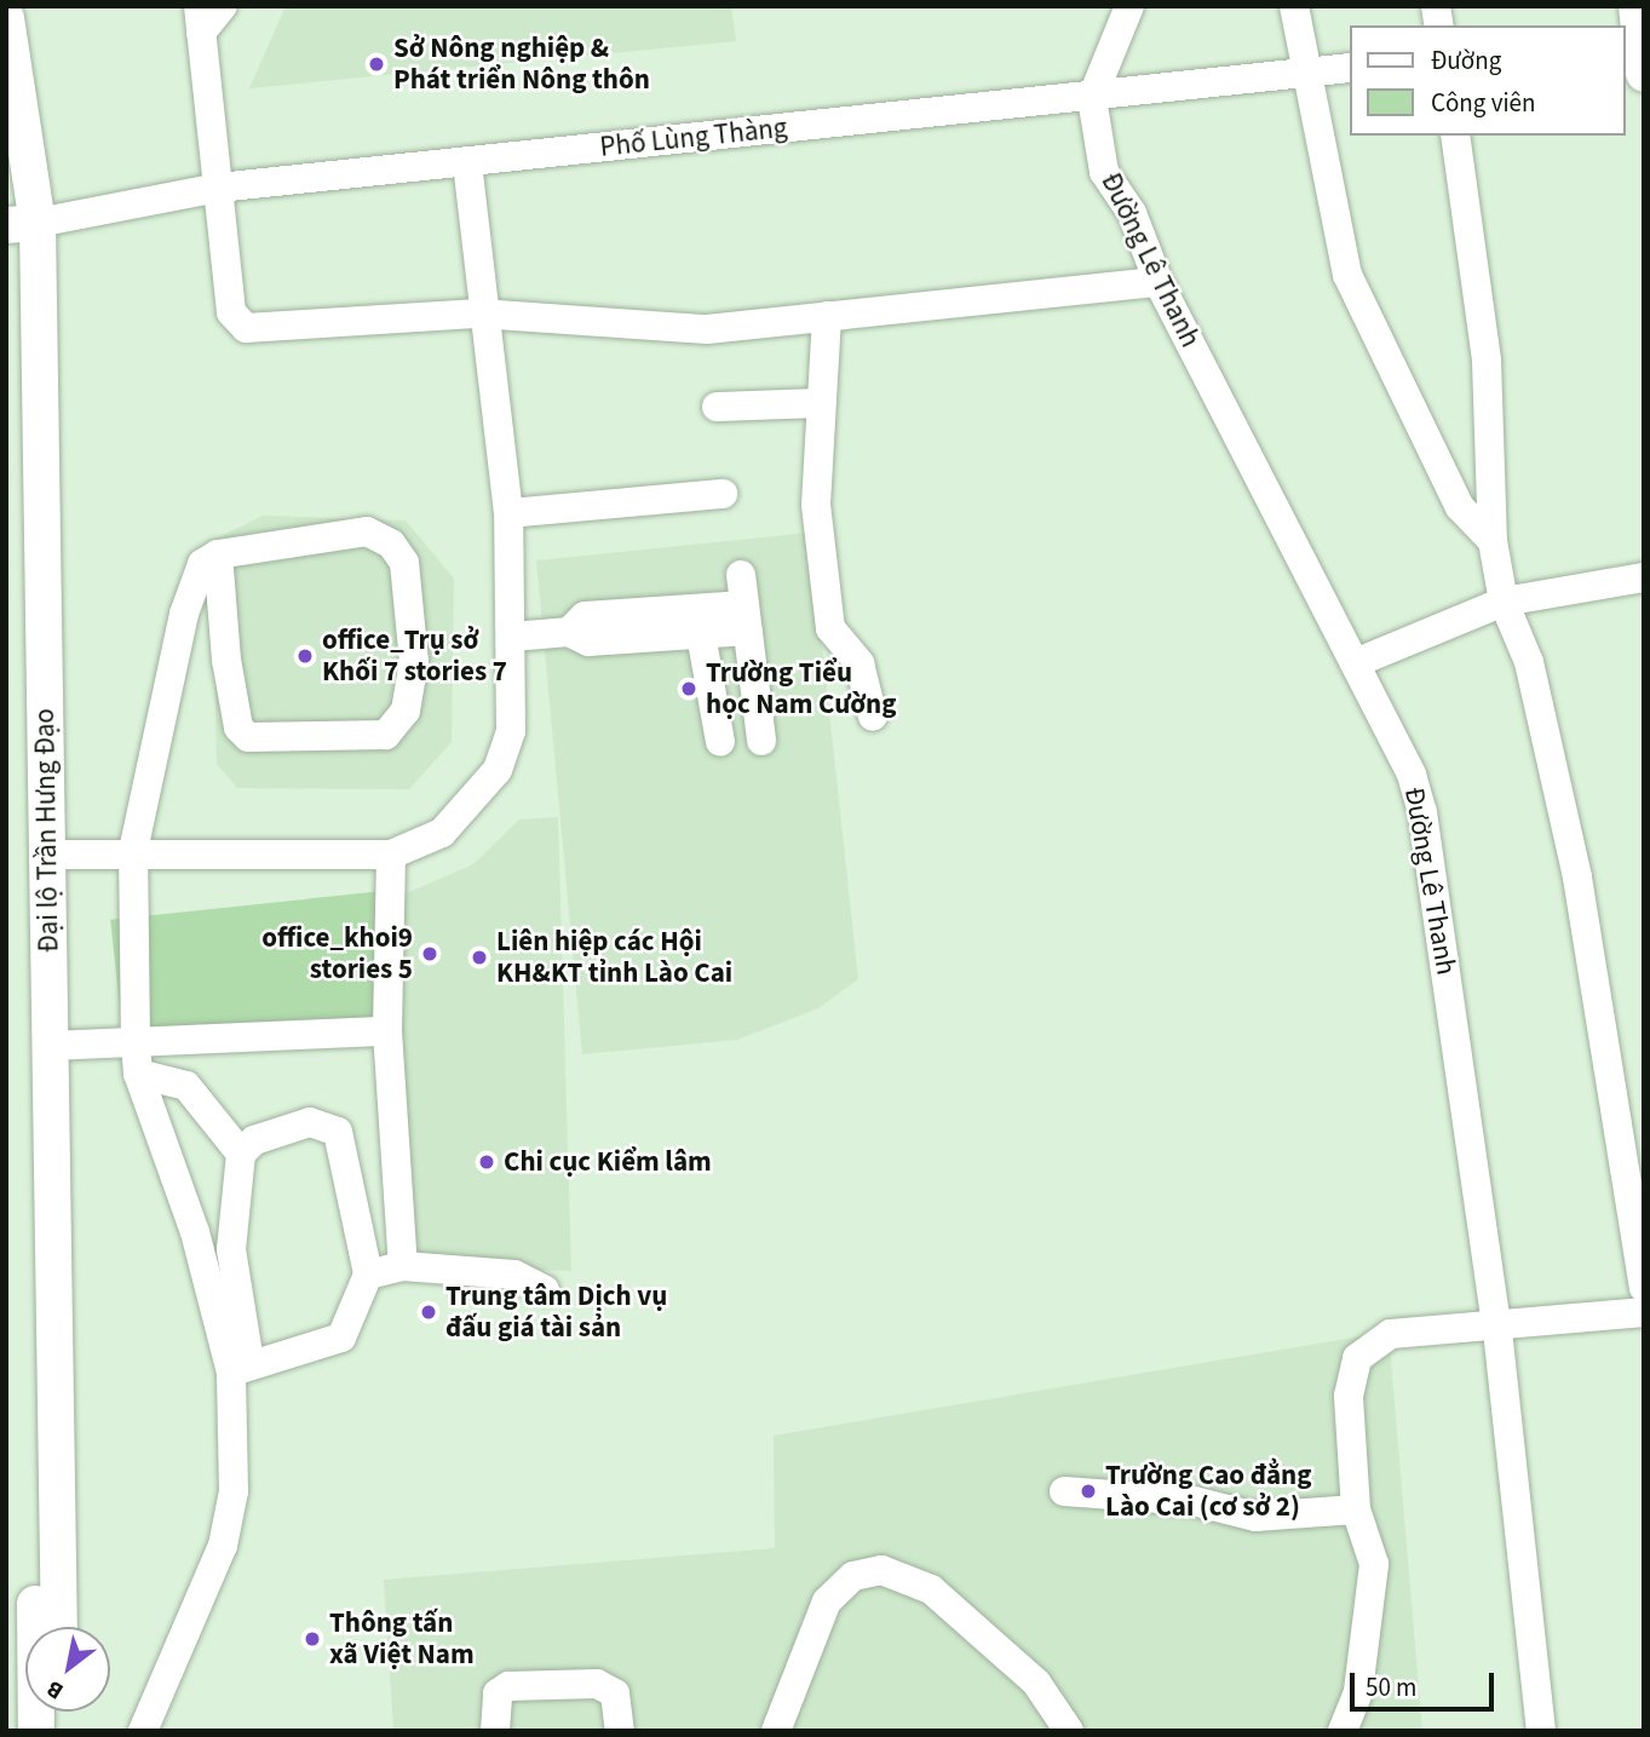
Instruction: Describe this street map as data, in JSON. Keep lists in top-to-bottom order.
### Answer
{
  "streets": {
    "main road": ["Đại lộ Trần Hưng Đạo"],
    "street": ["Phố Lùng Thàng", "Đường Lê Thanh"]
  },
  "crossings": [
    ["Phố Lùng Thàng", "Đường Lê Thanh"],
    ["Phố Lùng Thàng", "Đại lộ Trần Hưng Đạo"]
  ],
  "places": [
    "Sở Nông nghiệp & Phát triển Nông thôn",
    "office_Trụ sở Khối 7 stories 7",
    "Trường Tiểu học Nam Cường",
    "office_khoi9 stories 5",
    "Liên hiệp các Hội KH&KT tỉnh Lào Cai",
    "Chi cục Kiểm lâm",
    "Trung tâm Dịch vụ đấu giá tài sản",
    "Trường Cao đẳng Lào Cai (cơ sở 2)",
    "Thông tấn xã Việt Nam"
  ],
  "legend": ["Đường", "Công viên"],
  "scale_bar": "50 m",
  "north": "bottom left"
}
